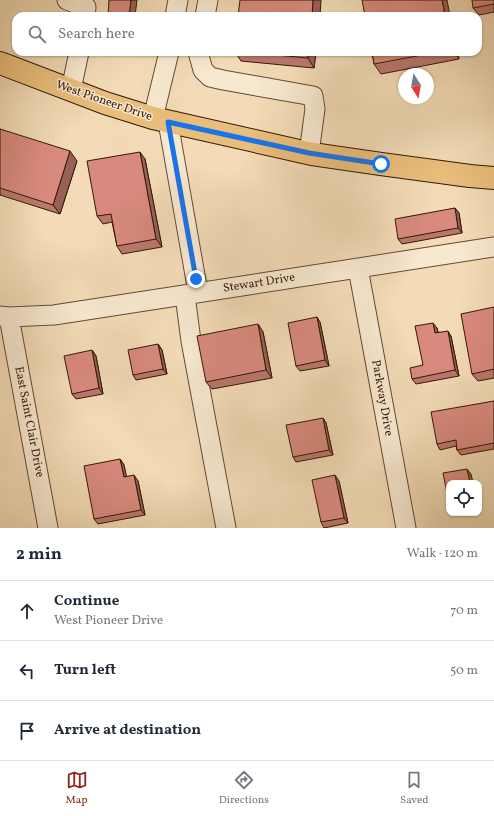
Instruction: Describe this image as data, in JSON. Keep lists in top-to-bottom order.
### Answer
{
  "streets": {
    "main road": ["West Pioneer Drive"],
    "street": ["Stewart Drive", "Parkway Drive", "East Saint Clair Drive"]
  },
  "crossings": [
    ["Stewart Drive", "Parkway Drive"],
    ["Stewart Drive", "East Saint Clair Drive"]
  ],
  "north": "bottom",
  "page": {
    "search": "Search here",
    "heading": ["2 min", "Walk · 120 m"],
    "list": [
      ["Continue", "West Pioneer Drive", "70 m"],
      ["Turn left", "50 m"],
      "Arrive at destination"
    ],
    "nav": ["Map", "Directions", "Saved"]
  }
}
